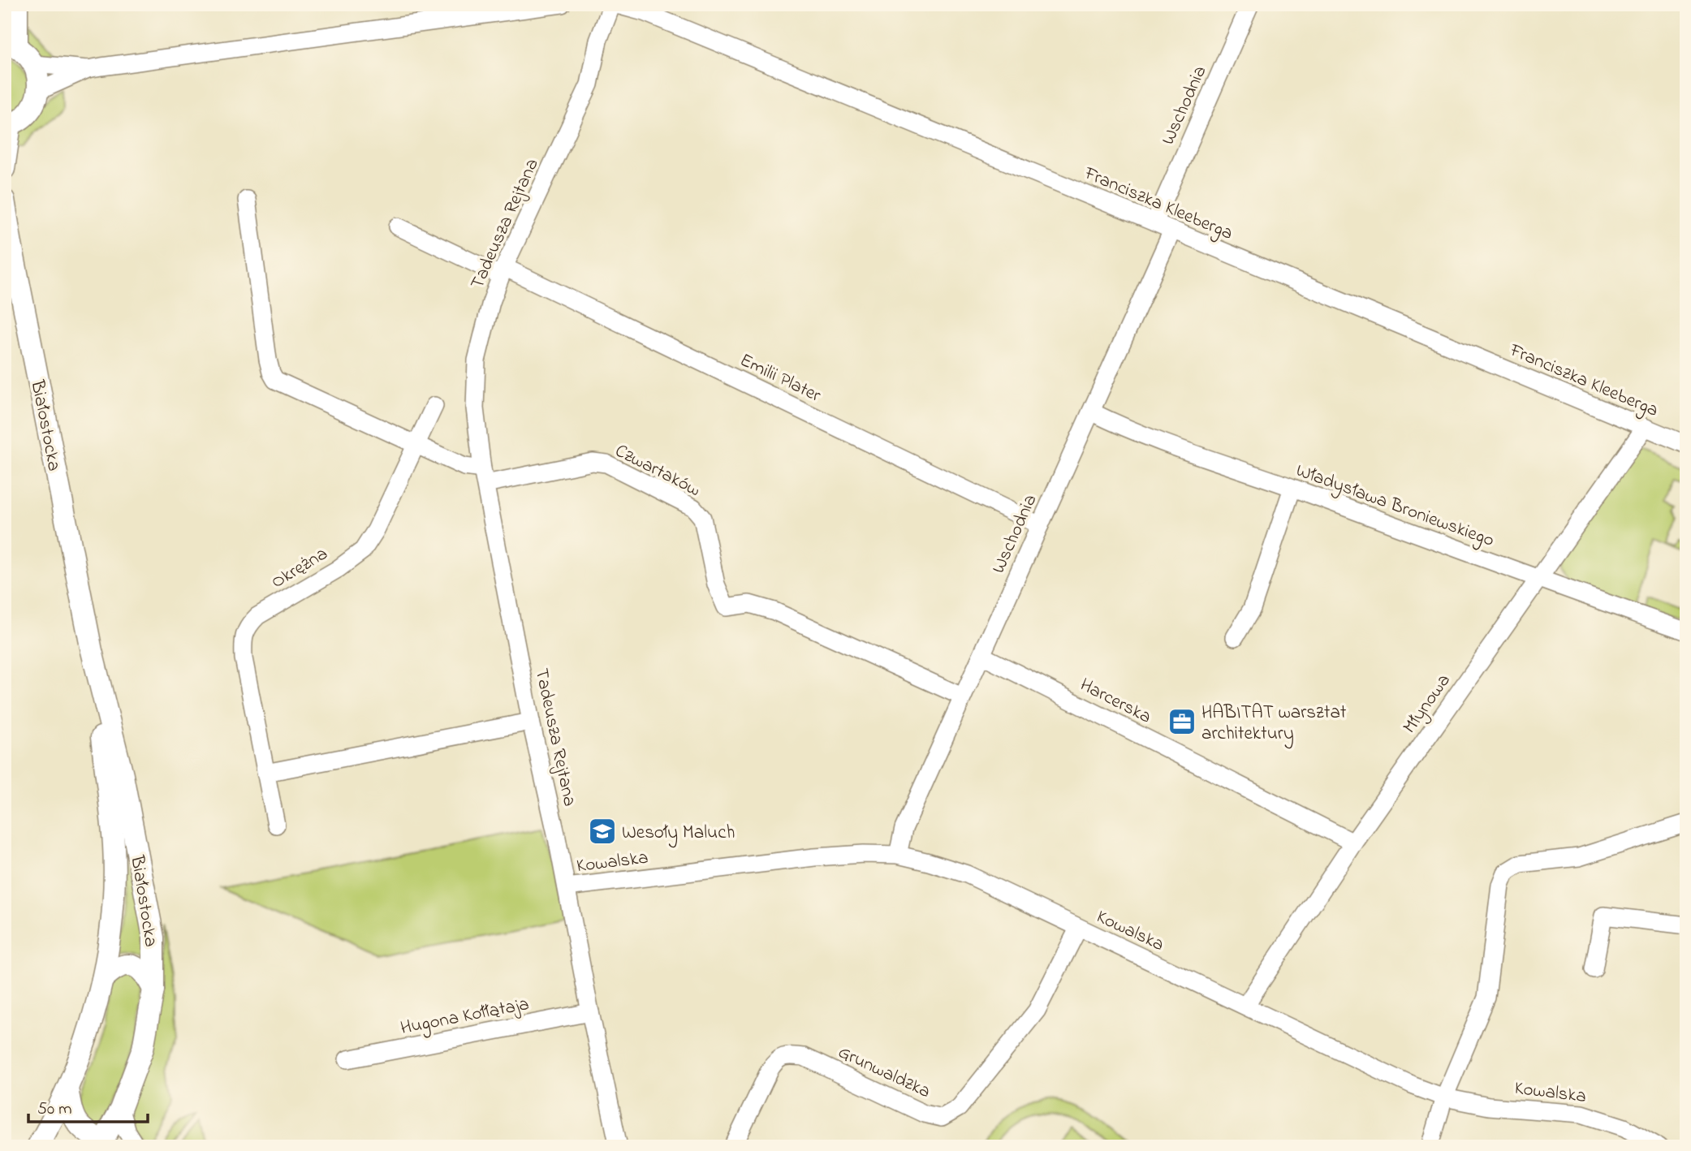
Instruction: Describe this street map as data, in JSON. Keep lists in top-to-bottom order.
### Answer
{
  "streets": {
    "main road": ["Białostocka"],
    "street": [
      "Wschodnia",
      "Franciszka Kleeberga",
      "Tadeusza Rejtana",
      "Emilii Plater",
      "Czwartaków",
      "Władysława Broniewskiego",
      "Okrężna",
      "Harcerska",
      "Młynowa",
      "Kowalska",
      "Hugona Kołłątaja",
      "Grunwaldzka"
    ]
  },
  "crossings": [
    ["Wschodnia", "Franciszka Kleeberga"],
    ["Wschodnia", "Emilii Plater"],
    ["Wschodnia", "Czwartaków"],
    ["Wschodnia", "Władysława Broniewskiego"],
    ["Wschodnia", "Harcerska"],
    ["Wschodnia", "Kowalska"],
    ["Franciszka Kleeberga", "Tadeusza Rejtana"],
    ["Franciszka Kleeberga", "Młynowa"],
    ["Tadeusza Rejtana", "Emilii Plater"],
    ["Tadeusza Rejtana", "Czwartaków"],
    ["Tadeusza Rejtana", "Kowalska"],
    ["Tadeusza Rejtana", "Hugona Kołłątaja"],
    ["Władysława Broniewskiego", "Młynowa"],
    ["Harcerska", "Młynowa"],
    ["Młynowa", "Kowalska"],
    ["Kowalska", "Grunwaldzka"]
  ],
  "places": {
    "office": ["HABITAT warsztat architektury"],
    "school or university": ["Wesoły Maluch"]
  },
  "scale_bar": "50 m"
}
